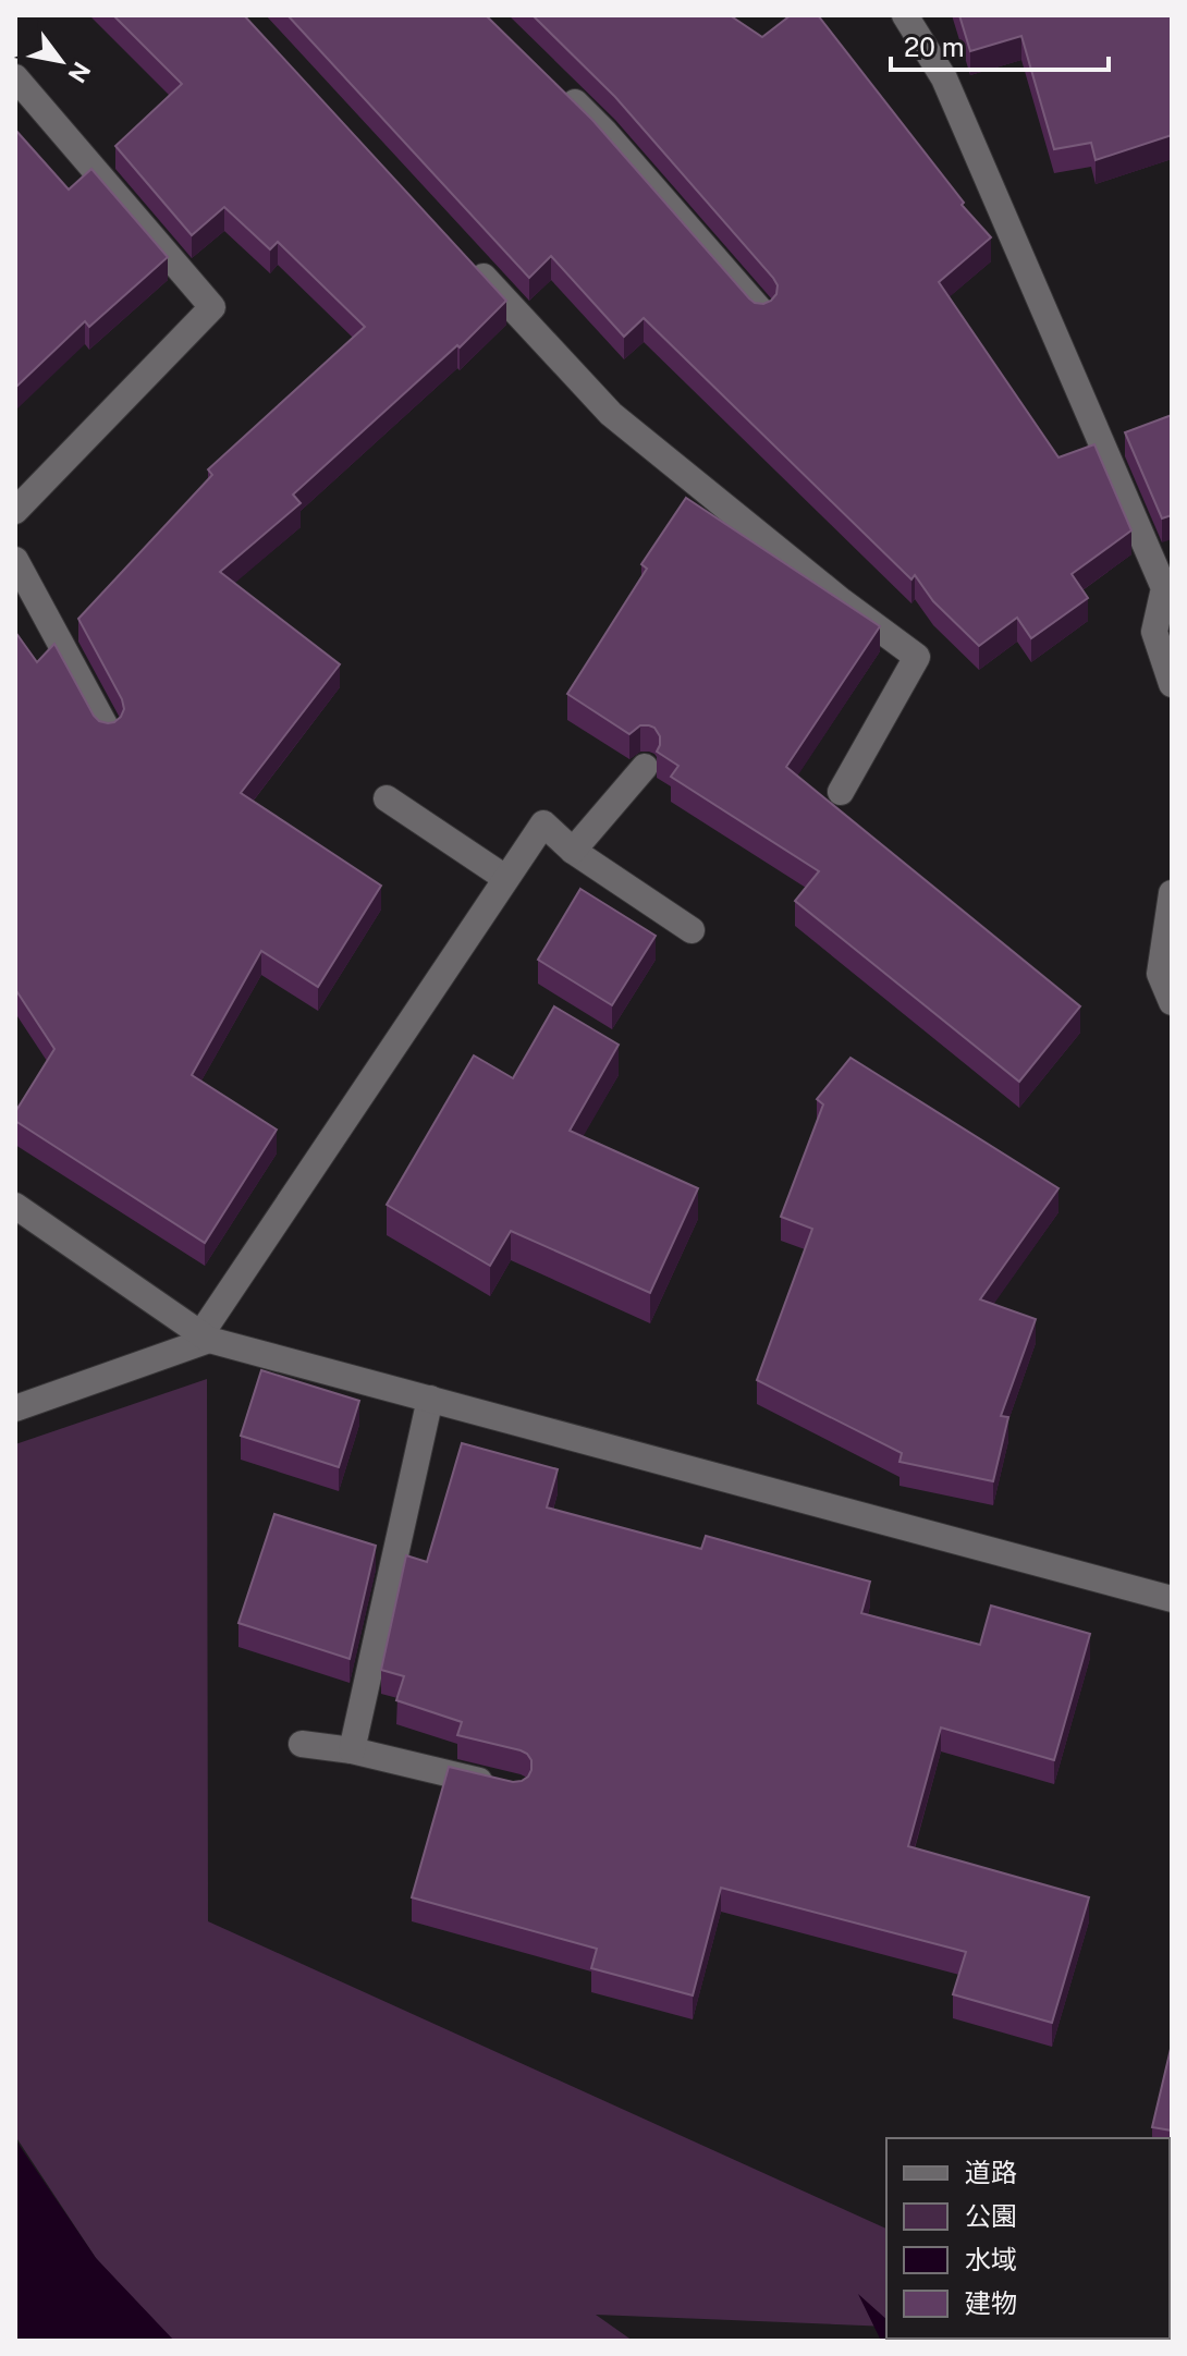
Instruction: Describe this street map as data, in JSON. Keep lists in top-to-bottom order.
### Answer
{
  "legend": [
    "道路",
    "公園",
    "水域",
    "建物"
  ],
  "scale_bar": "20 m",
  "north": "bottom right"
}
